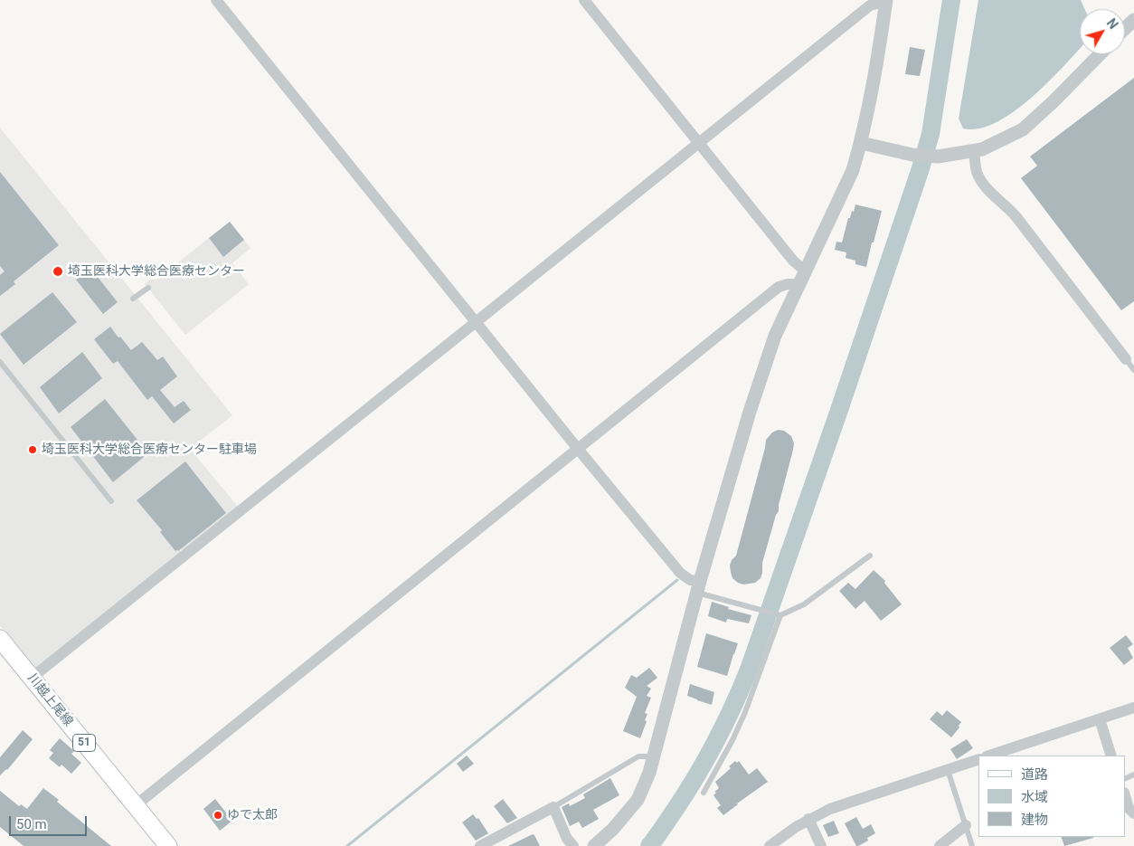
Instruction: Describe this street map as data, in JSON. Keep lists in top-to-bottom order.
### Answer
{
  "streets": {
    "main road": ["川越上尾線", "51"]
  },
  "places": ["埼玉医科大学総合医療センター", "埼玉医科大学総合医療センター駐車場", "ゆで太郎"],
  "legend": ["道路", "水域", "建物"],
  "scale_bar": "50 m",
  "north": "top right"
}
